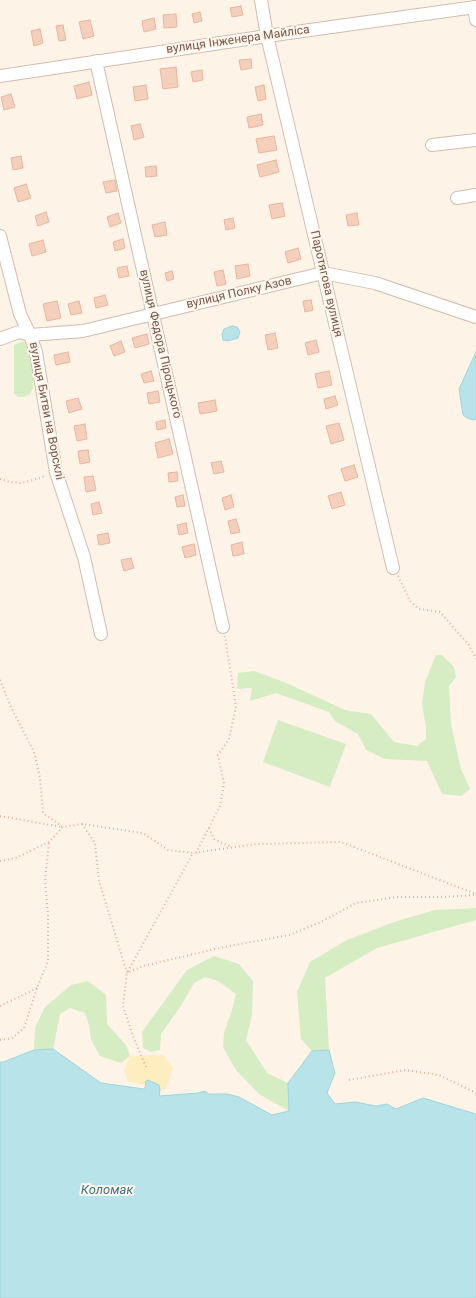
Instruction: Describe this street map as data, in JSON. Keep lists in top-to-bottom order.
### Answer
{
  "streets": {
    "street": [
      "вулиця Інженера Майліса",
      "Паротягова вулиця",
      "вулиця Полку Азов",
      "вулиця Федора Піроцького",
      "вулиця Битви на Ворсклі"
    ]
  },
  "crossings": [
    ["вулиця Інженера Майліса", "Паротягова вулиця"],
    ["вулиця Інженера Майліса", "вулиця Федора Піроцького"],
    ["Паротягова вулиця", "вулиця Полку Азов"],
    ["вулиця Полку Азов", "вулиця Федора Піроцького"],
    ["вулиця Полку Азов", "вулиця Битви на Ворсклі"]
  ],
  "water": ["Коломак"]
}
